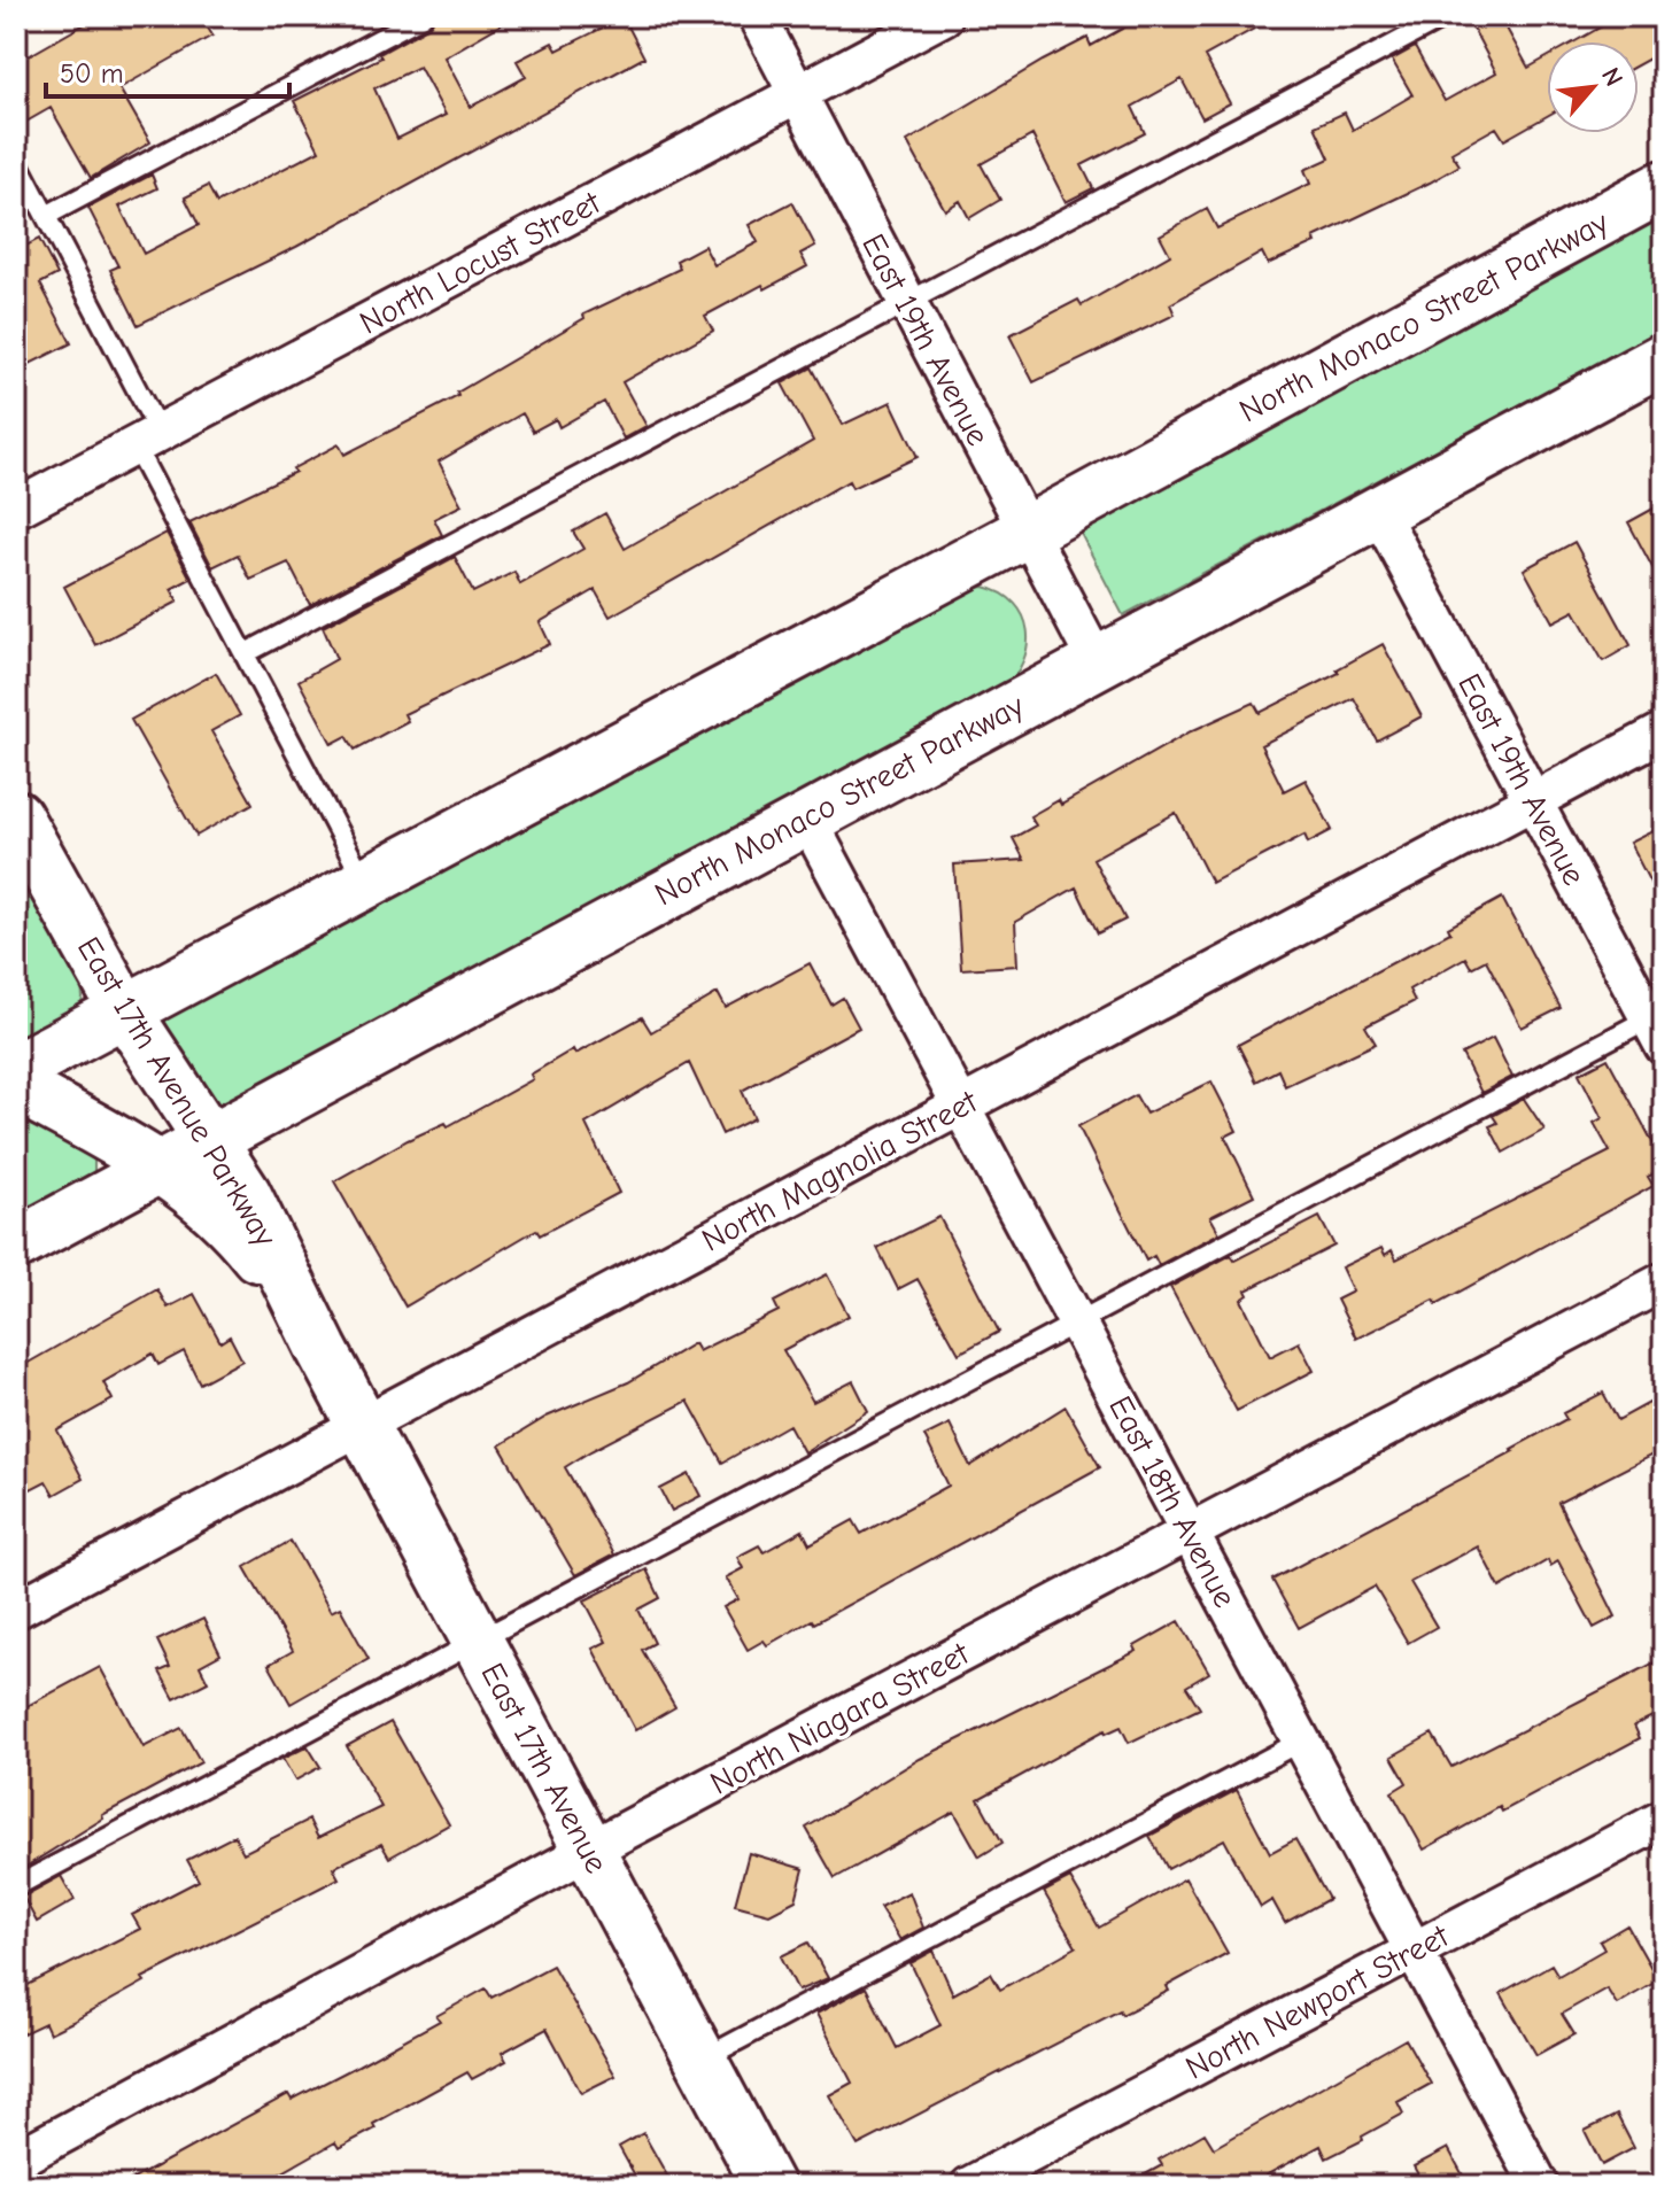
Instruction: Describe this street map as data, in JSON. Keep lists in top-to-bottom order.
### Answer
{
  "streets": {
    "main road": ["North Monaco Street Parkway", "East 17th Avenue Parkway", "East 17th Avenue"],
    "street": [
      "North Locust Street",
      "East 19th Avenue",
      "North Magnolia Street",
      "East 18th Avenue",
      "North Niagara Street",
      "North Newport Street"
    ]
  },
  "crossings": [
    ["North Locust Street", "East 19th Avenue"],
    ["North Monaco Street Parkway", "East 19th Avenue"],
    ["North Monaco Street Parkway", "East 17th Avenue Parkway"],
    ["North Monaco Street Parkway", "East 18th Avenue"],
    ["East 19th Avenue", "North Magnolia Street"],
    ["East 17th Avenue Parkway", "East 17th Avenue"],
    ["North Magnolia Street", "East 18th Avenue"],
    ["North Magnolia Street", "East 17th Avenue"],
    ["East 18th Avenue", "North Niagara Street"],
    ["East 18th Avenue", "North Newport Street"],
    ["North Niagara Street", "East 17th Avenue"]
  ],
  "scale_bar": "50 m",
  "north": "top right"
}
